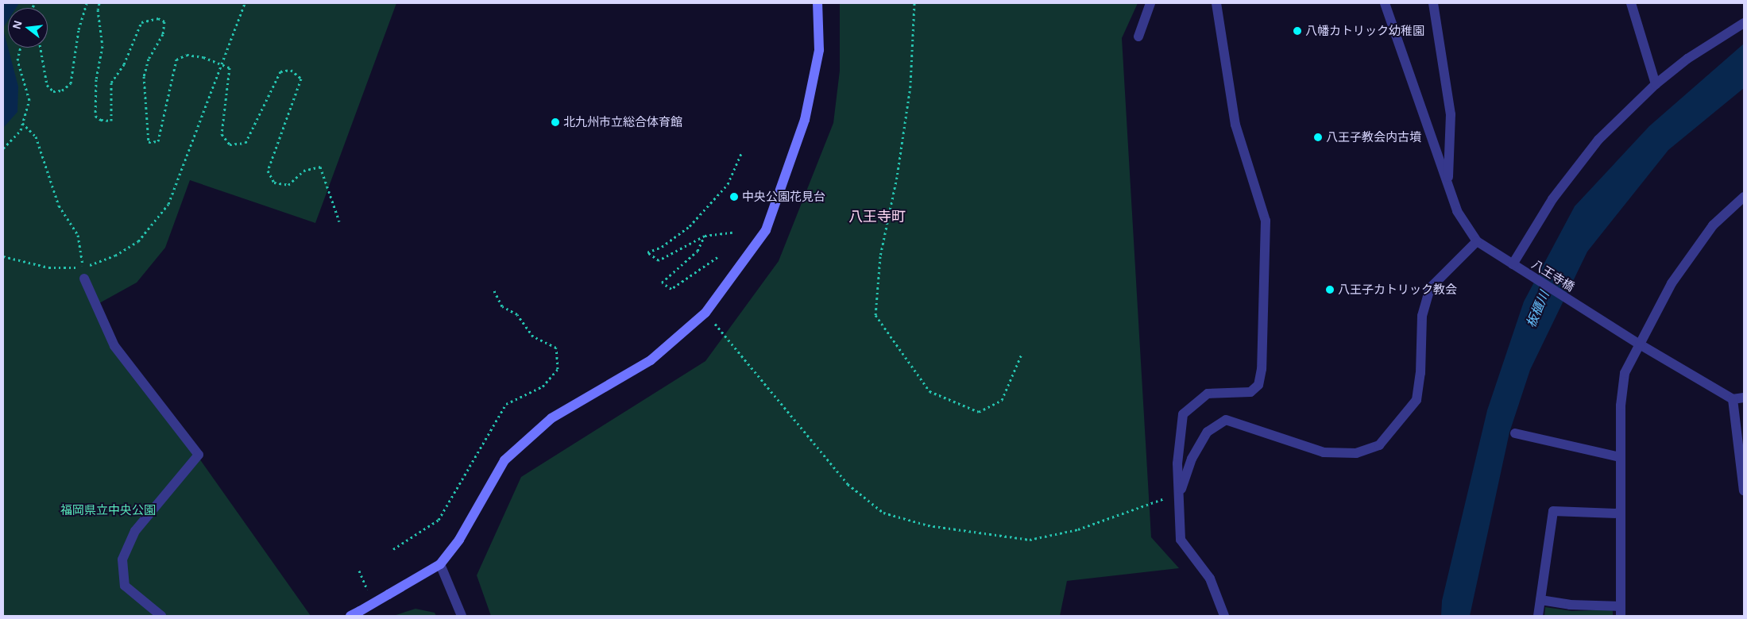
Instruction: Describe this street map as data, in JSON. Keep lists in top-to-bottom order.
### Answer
{
  "streets": {
    "street": ["八王寺橋"]
  },
  "districts": ["八王寺町"],
  "water": ["板櫃川"],
  "parks": ["福岡県立中央公園"],
  "places": [
    "八幡カトリック幼稚園",
    "北九州市立総合体育館",
    "八王子教会内古墳",
    "中央公園花見台",
    "八王子カトリック教会"
  ],
  "north": "left"
}
